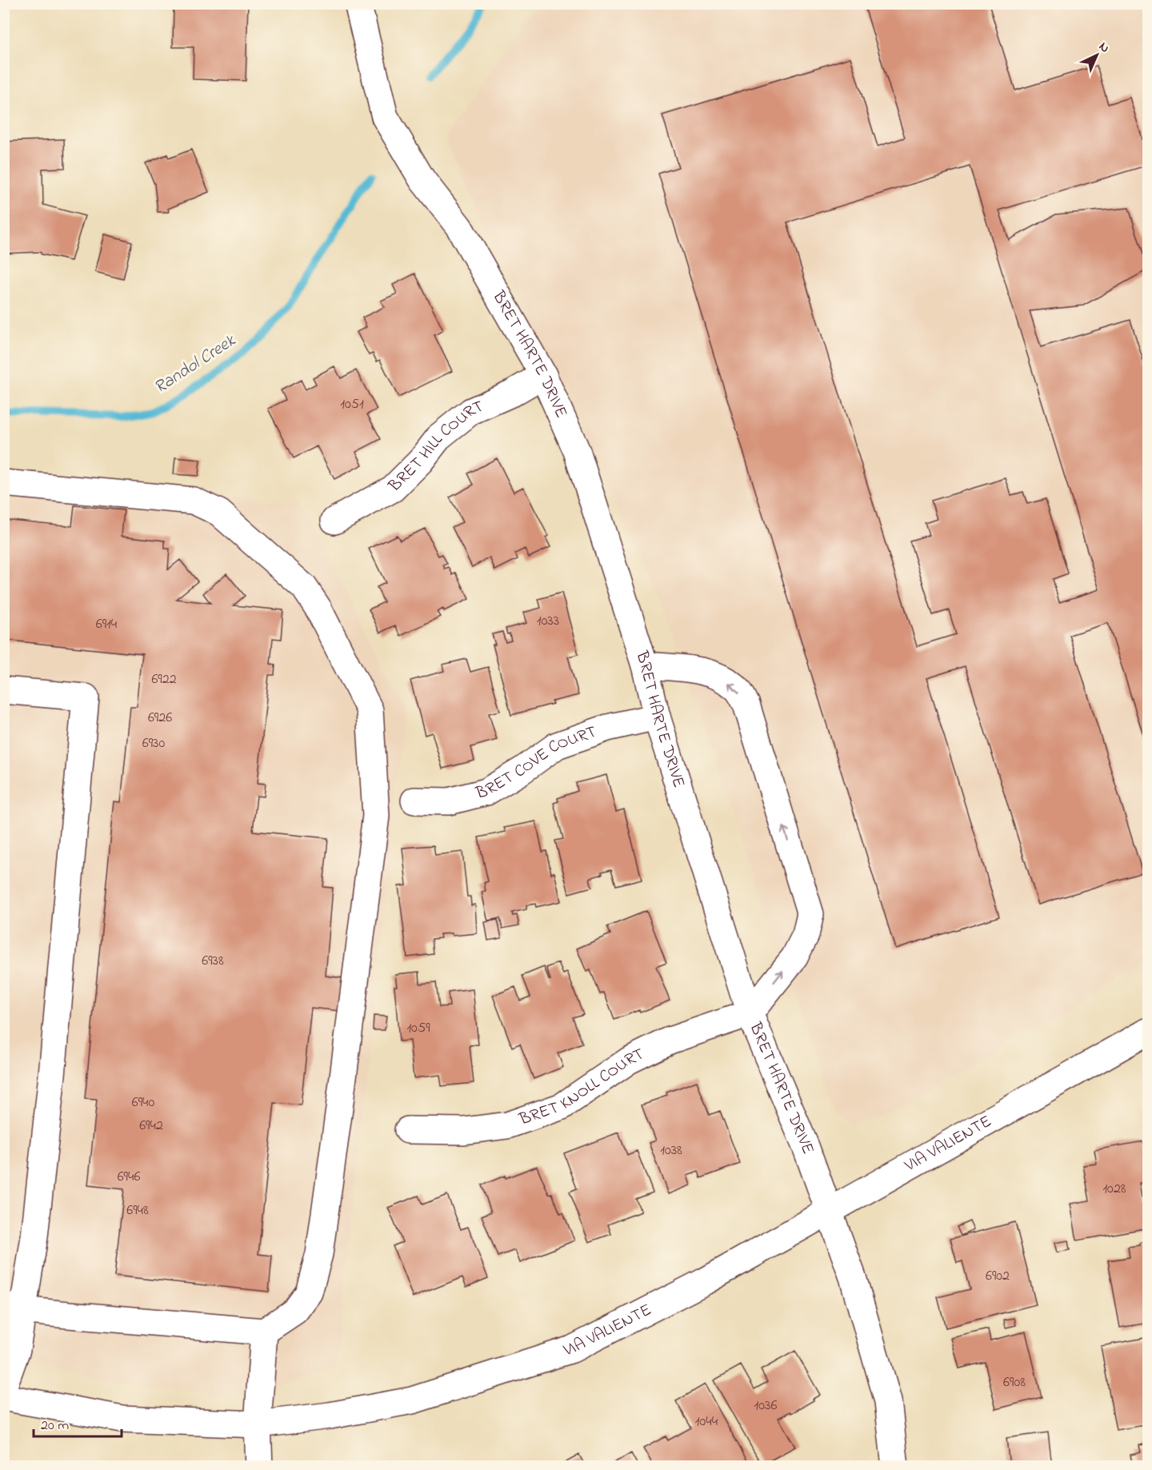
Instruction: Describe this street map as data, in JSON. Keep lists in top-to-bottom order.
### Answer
{
  "streets": {
    "street": [
      "BRET HARTE DRIVE",
      "BRET HILL COURT",
      "BRET COVE COURT",
      "BRET KNOLL COURT",
      "VIA VALIENTE"
    ]
  },
  "crossings": [
    ["BRET HARTE DRIVE", "BRET HILL COURT"],
    ["BRET HARTE DRIVE", "BRET COVE COURT"],
    ["BRET HARTE DRIVE", "BRET KNOLL COURT"],
    ["BRET HARTE DRIVE", "VIA VALIENTE"]
  ],
  "water": ["Randol Creek"],
  "house_numbers": [
    "1051",
    "1033",
    "6914",
    "6922",
    "6926",
    "6930",
    "6938",
    "1059",
    "6940",
    "6942",
    "1038",
    "6946",
    "1028",
    "6948",
    "6902",
    "6908",
    "1036",
    "1044"
  ],
  "scale_bar": "20 m",
  "north": "top right"
}
